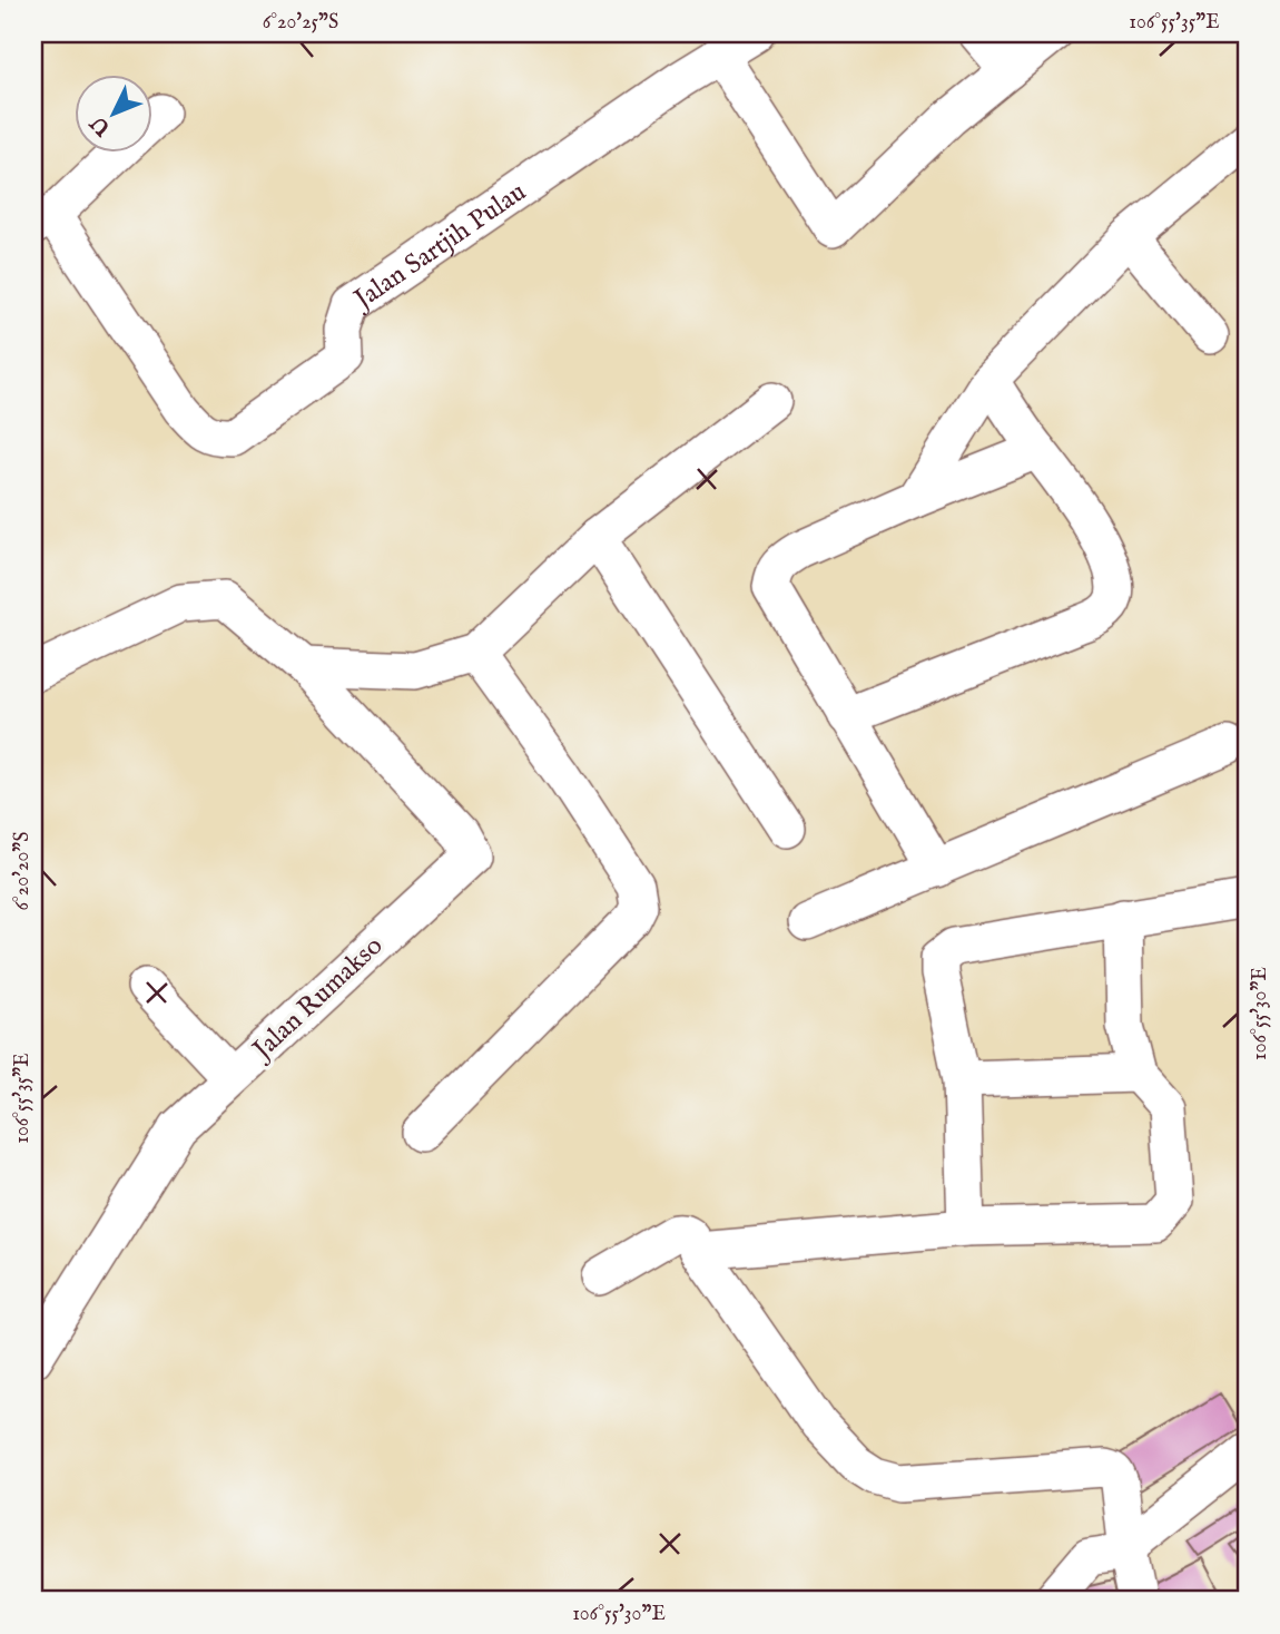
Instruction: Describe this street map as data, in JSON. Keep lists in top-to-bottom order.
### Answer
{
  "streets": {
    "street": ["Jalan Sartjih Pulau", "Jalan Rumakso"]
  },
  "north": "bottom left",
  "coordinates": [
    "6°20'25\"S",
    "106°55'35\"E",
    "6°20'20\"S",
    "106°55'30\"E"
  ]
}
